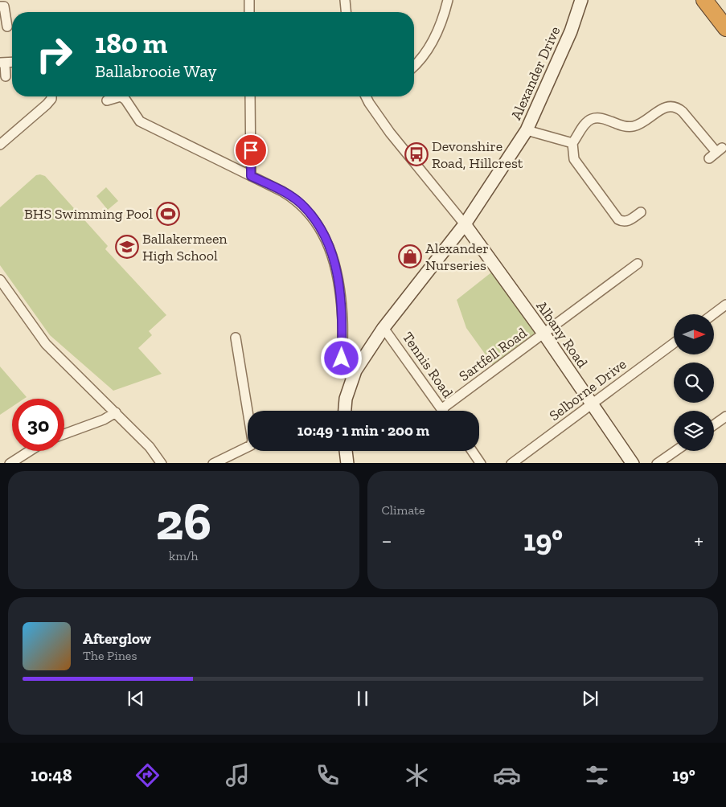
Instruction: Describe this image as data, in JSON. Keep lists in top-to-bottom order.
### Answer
{
  "streets": {
    "main road": ["Alexander Drive", "Albany Road"],
    "street": ["Sartfell Road", "Tennis Road", "Selborne Drive"]
  },
  "crossings": [
    ["Alexander Drive", "Albany Road"],
    ["Alexander Drive", "Tennis Road"],
    ["Albany Road", "Sartfell Road"],
    ["Albany Road", "Selborne Drive"],
    ["Sartfell Road", "Tennis Road"]
  ],
  "places": {
    "bus stop": ["Devonshire Road, Hillcrest"],
    "sports": ["BHS Swimming Pool"],
    "school or university": ["Ballakermeen High School"],
    "shop": ["Alexander Nurseries"]
  },
  "north": "right",
  "page": {
    "turn": ["180 m", "Ballabrooie Way"],
    "limit": "30",
    "trip": "10:49 · 1 min · 200 m",
    "tile": [
      ["26", "km/h"],
      "Climate"
    ],
    "heat": ["−", "19°", "+"],
    "song": ["Afterglow", "The Pines"],
    "tabs": ["10:48", "19°"]
  }
}
